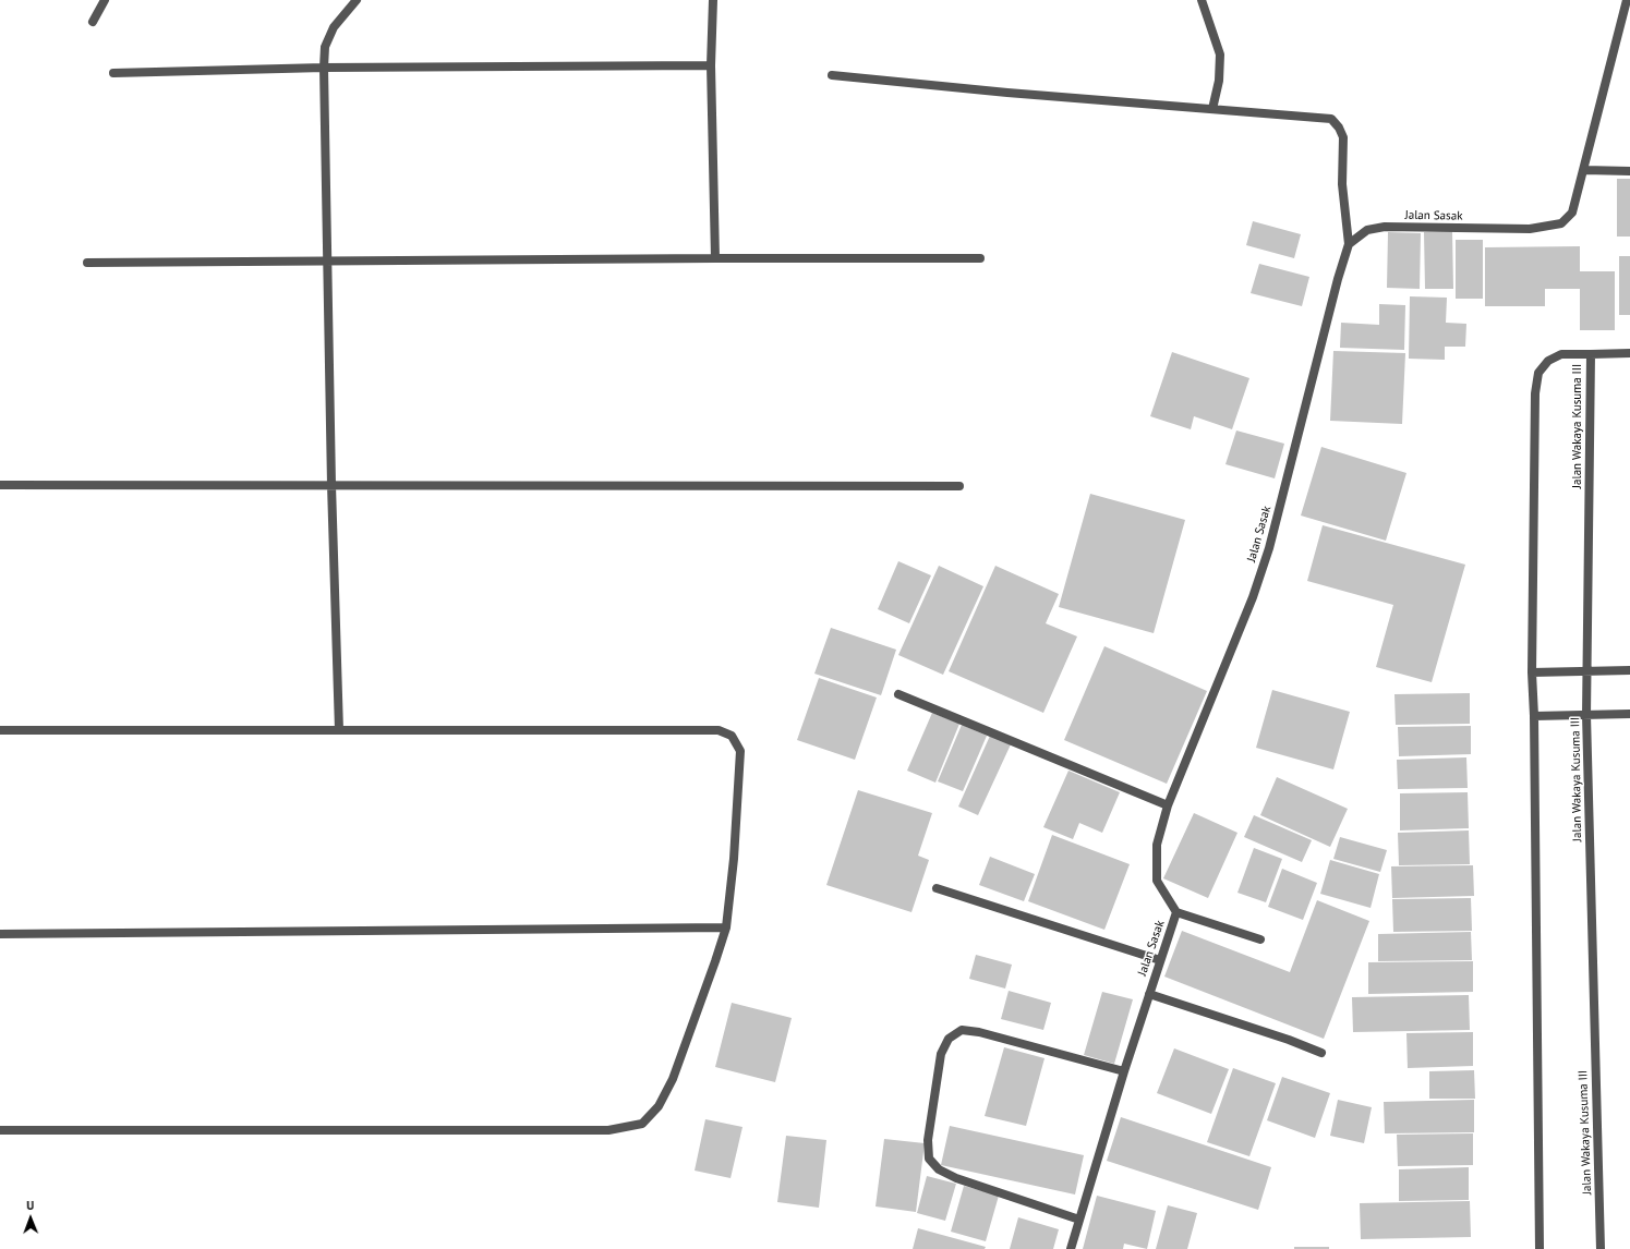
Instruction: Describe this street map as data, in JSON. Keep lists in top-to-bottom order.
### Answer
{
  "streets": {
    "street": ["Jalan Sasak", "Jalan Wakaya Kusuma III"]
  },
  "north": "top"
}
